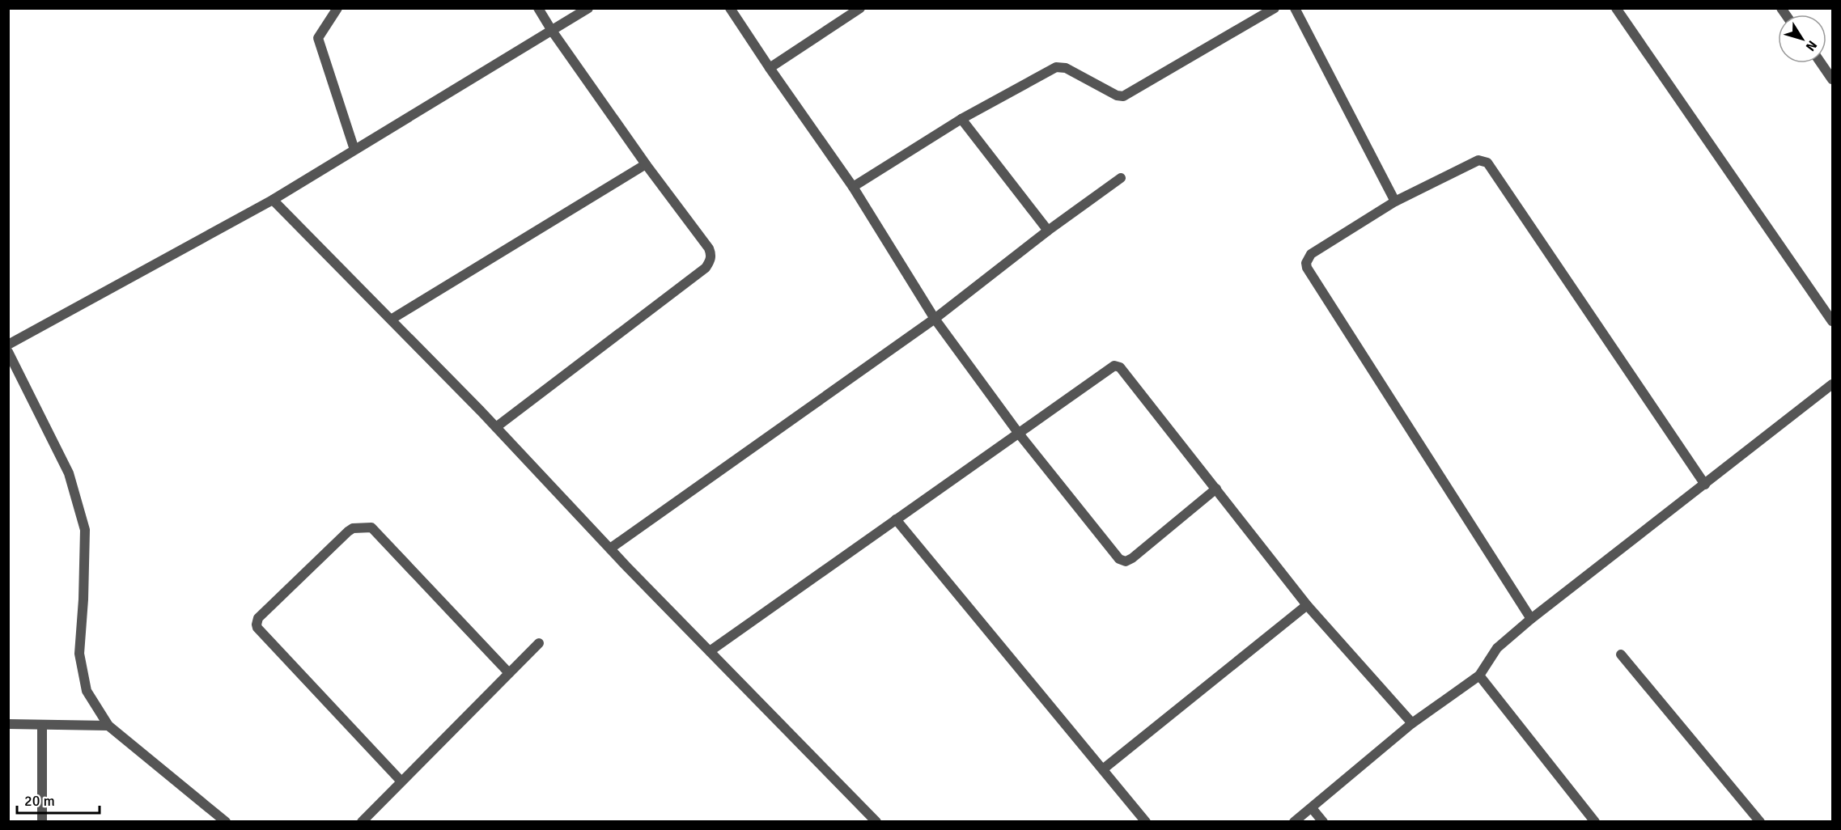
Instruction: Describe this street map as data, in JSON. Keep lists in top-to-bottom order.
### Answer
{
  "scale_bar": "20 m",
  "north": "bottom right"
}
